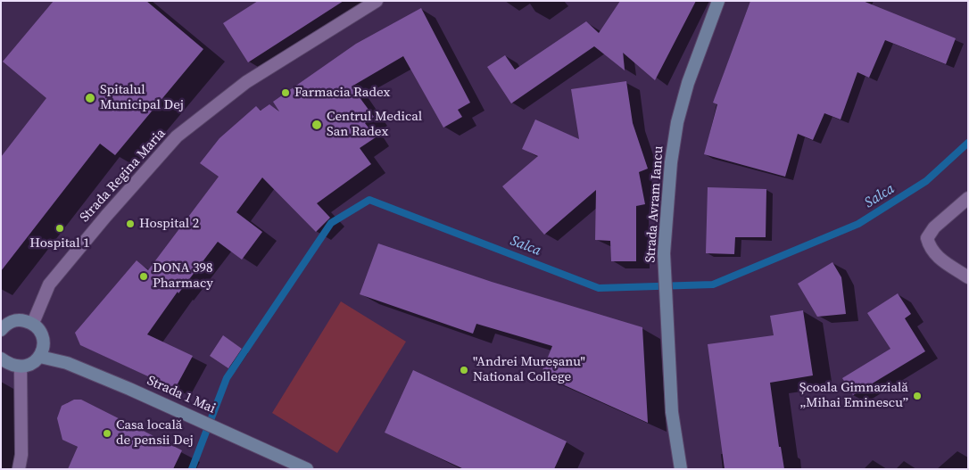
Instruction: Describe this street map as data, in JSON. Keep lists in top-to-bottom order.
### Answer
{
  "streets": {
    "main road": ["Strada Avram Iancu", "Strada 1 Mai"],
    "street": ["Strada Regina Maria"]
  },
  "water": ["Salca"],
  "places": [
    "Farmacia Radex",
    "Spitalul Municipal Dej",
    "Centrul Medical San Radex",
    "Hospital 2",
    "Hospital 1",
    "DONA 398 Pharmacy",
    "\"Andrei Mureșanu\" National College",
    "Școala Gimnazială „Mihai Eminescu”",
    "Casa locală de pensii Dej"
  ]
}
